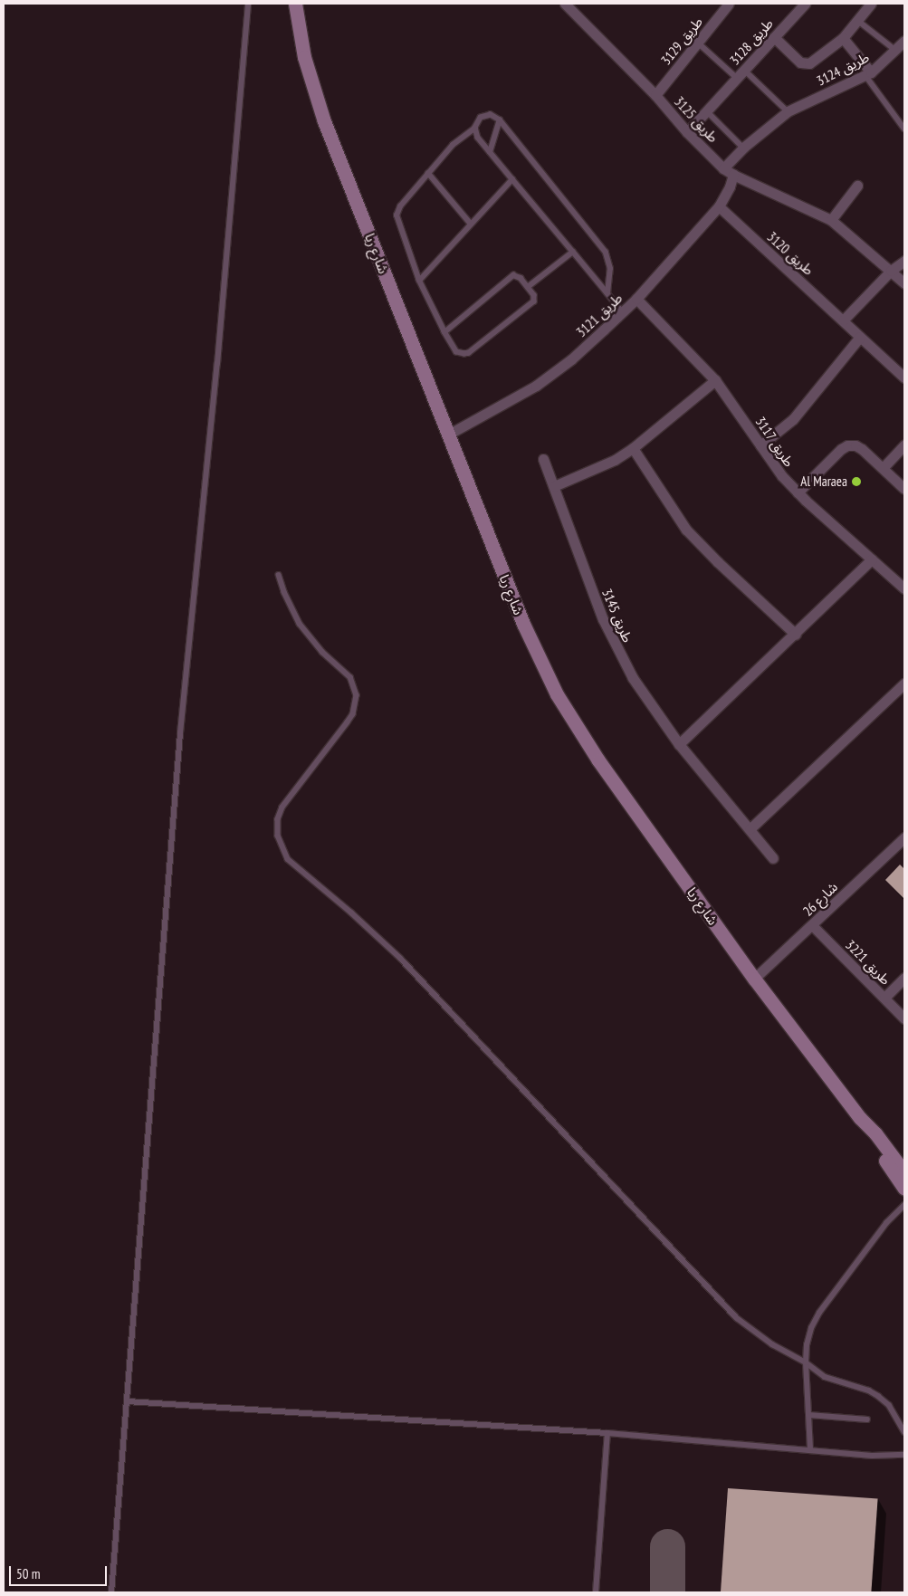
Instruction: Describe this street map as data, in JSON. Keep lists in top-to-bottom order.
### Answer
{
  "streets": {
    "main road": ["شارع ريا"],
    "street": [
      "طريق 3129",
      "طريق 3128",
      "طريق 3124",
      "طريق 3125",
      "طريق 3120",
      "طريق 3121",
      "طريق 3117",
      "طريق 3145",
      "شارع 26",
      "طريق 3221"
    ]
  },
  "crossings": [
    ["طريق 3129", "طريق 3128"],
    ["طريق 3129", "طريق 3125"],
    ["طريق 3128", "طريق 3125"],
    ["طريق 3124", "طريق 3125"],
    ["طريق 3125", "طريق 3121"],
    ["شارع ريا", "طريق 3121"],
    ["شارع ريا", "شارع 26"],
    ["طريق 3120", "طريق 3121"],
    ["طريق 3121", "طريق 3117"],
    ["شارع 26", "طريق 3221"]
  ],
  "places": ["Al Maraea"],
  "scale_bar": "50 m"
}
